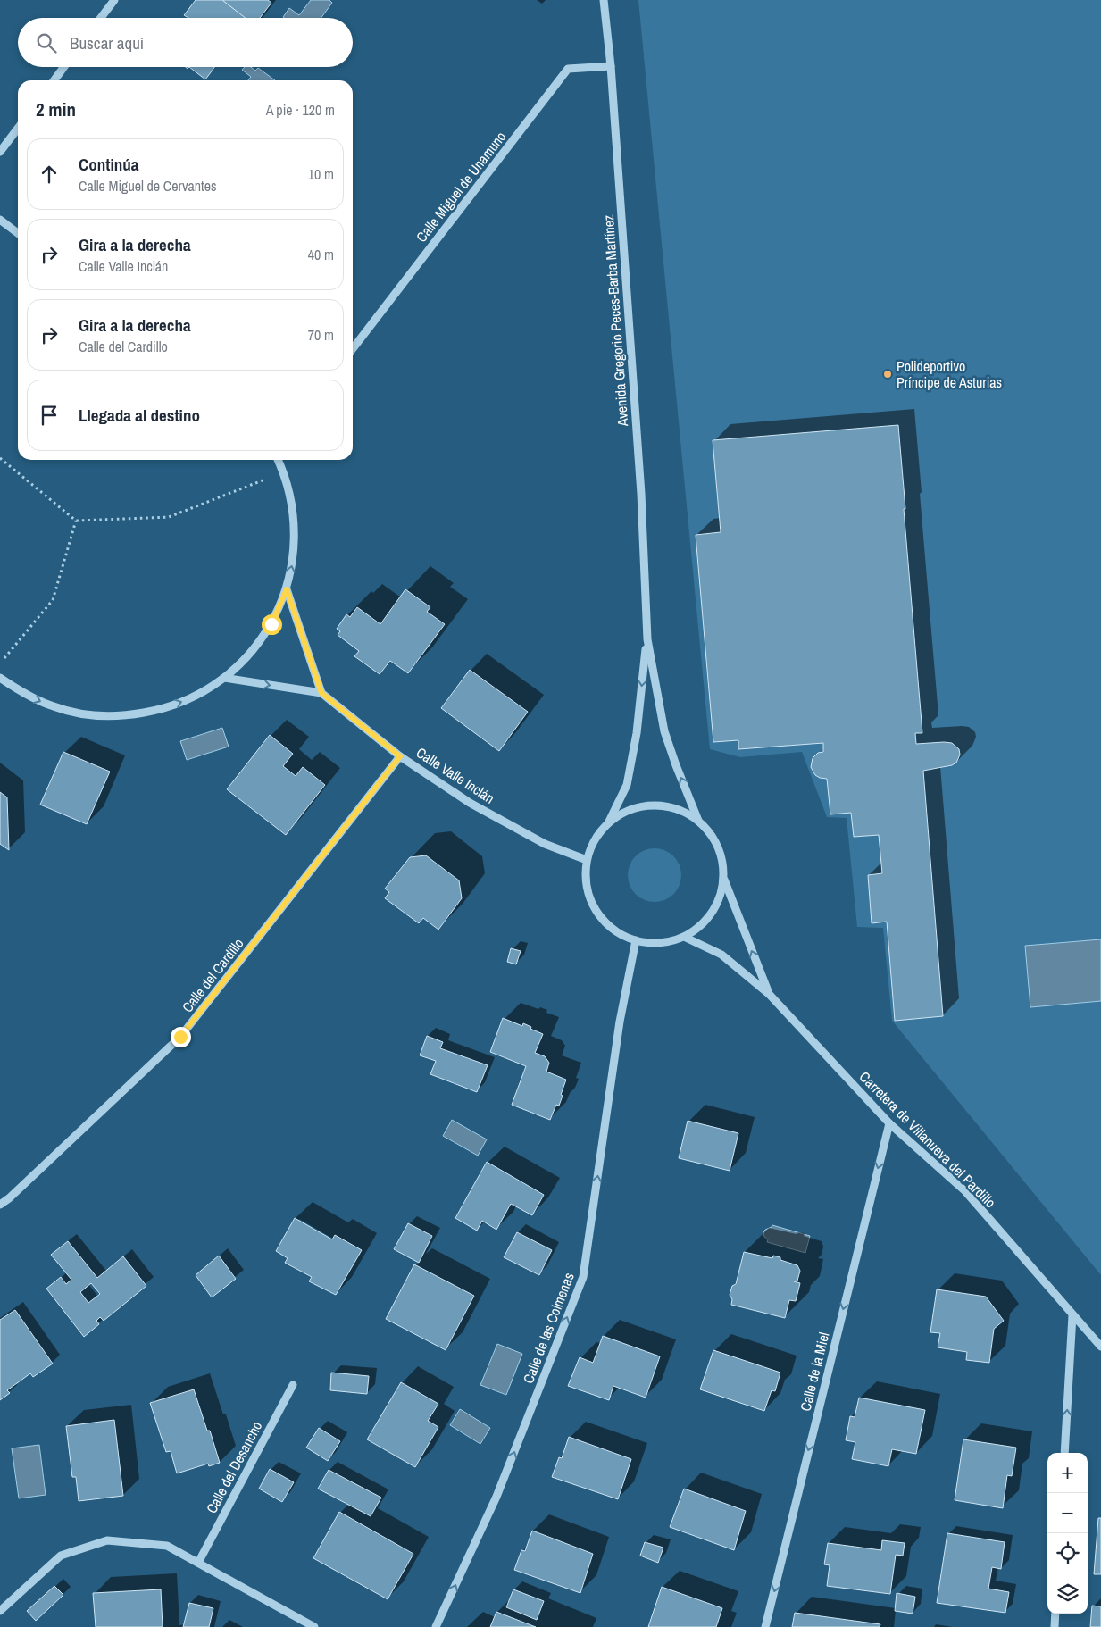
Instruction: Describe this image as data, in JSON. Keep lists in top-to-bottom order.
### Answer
{
  "streets": {
    "street": [
      "Calle Miguel de Unamuno",
      "Avenida Gregorio Peces-Barba Martínez",
      "Calle Valle Inclán",
      "Calle del Cardillo",
      "Carretera de Villanueva del Pardillo",
      "Calle de las Colmenas",
      "Calle de la Miel",
      "Calle del Desancho"
    ]
  },
  "crossings": [
    ["Calle Miguel de Unamuno", "Avenida Gregorio Peces-Barba Martínez"],
    ["Avenida Gregorio Peces-Barba Martínez", "Calle Valle Inclán"],
    ["Avenida Gregorio Peces-Barba Martínez", "Carretera de Villanueva del Pardillo"],
    ["Avenida Gregorio Peces-Barba Martínez", "Calle de las Colmenas"],
    ["Calle Valle Inclán", "Calle del Cardillo"],
    ["Calle Valle Inclán", "Carretera de Villanueva del Pardillo"],
    ["Calle Valle Inclán", "Calle de las Colmenas"],
    ["Carretera de Villanueva del Pardillo", "Calle de las Colmenas"],
    ["Carretera de Villanueva del Pardillo", "Calle de la Miel"]
  ],
  "one_way": ["Calle de las Colmenas", "Calle de la Miel"],
  "places": ["Polideportivo Príncipe de Asturias"],
  "page": {
    "search": "Buscar aquí",
    "heading": ["2 min", "A pie · 120 m"],
    "list": [
      ["Continúa", "Calle Miguel de Cervantes", "10 m"],
      ["Gira a la derecha", "Calle Valle Inclán", "40 m"],
      ["Gira a la derecha", "Calle del Cardillo", "70 m"],
      "Llegada al destino"
    ],
    "map_buttons": ["+", "−"]
  }
}
